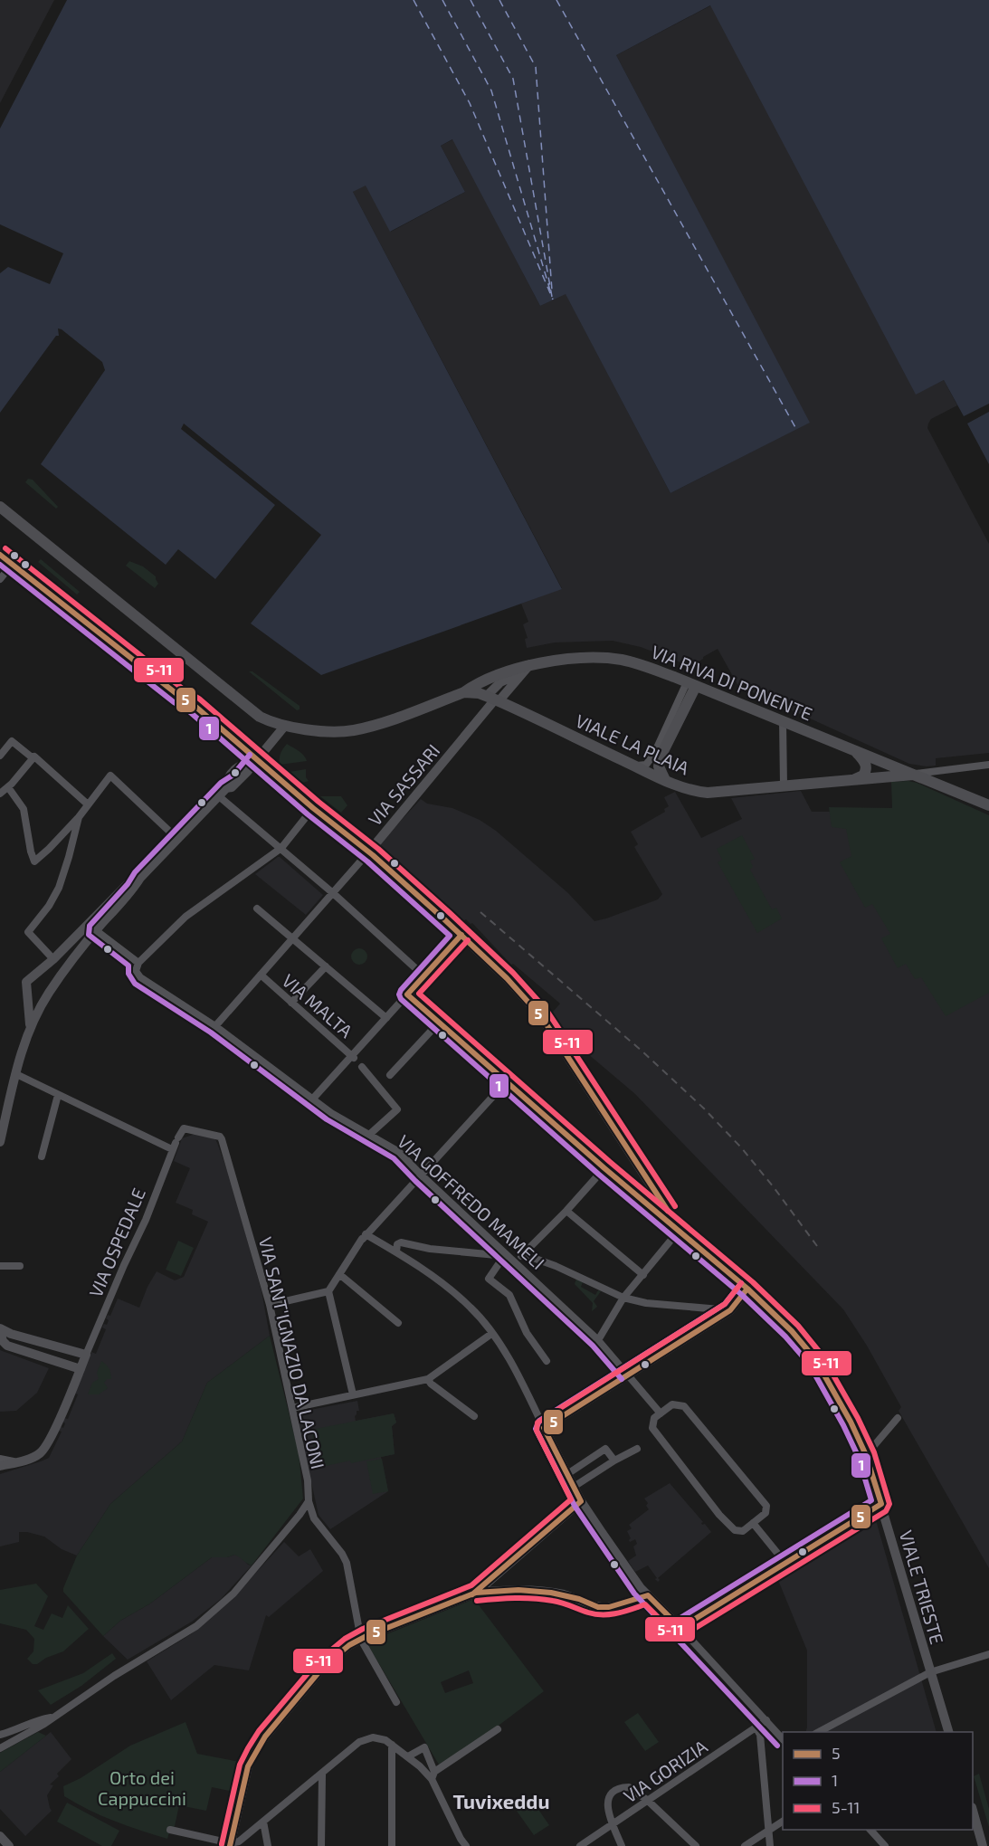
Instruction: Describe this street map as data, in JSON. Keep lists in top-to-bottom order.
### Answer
{
  "streets": {
    "main road": ["VIA RIVA DI PONENTE", "VIALE LA PLAIA"],
    "street": [
      "VIA SASSARI",
      "VIA MALTA",
      "VIA GOFFREDO MAMELI",
      "VIA OSPEDALE",
      "VIA SANT'IGNAZIO DA LACONI",
      "VIALE TRIESTE",
      "VIA GORIZIA"
    ]
  },
  "crossings": [
    ["VIA RIVA DI PONENTE", "VIALE LA PLAIA"],
    ["VIA RIVA DI PONENTE", "VIA SASSARI"],
    ["VIALE LA PLAIA", "VIA SASSARI"],
    ["VIA SASSARI", "VIA MALTA"],
    ["VIA SASSARI", "VIA GOFFREDO MAMELI"],
    ["VIA OSPEDALE", "VIA SANT'IGNAZIO DA LACONI"]
  ],
  "districts": ["Tuvixeddu"],
  "parks": ["Orto dei Cappuccini"],
  "lines": ["transit line 5-11", "transit line 5", "transit line 1"],
  "legend": ["5", "1", "5-11"]
}
